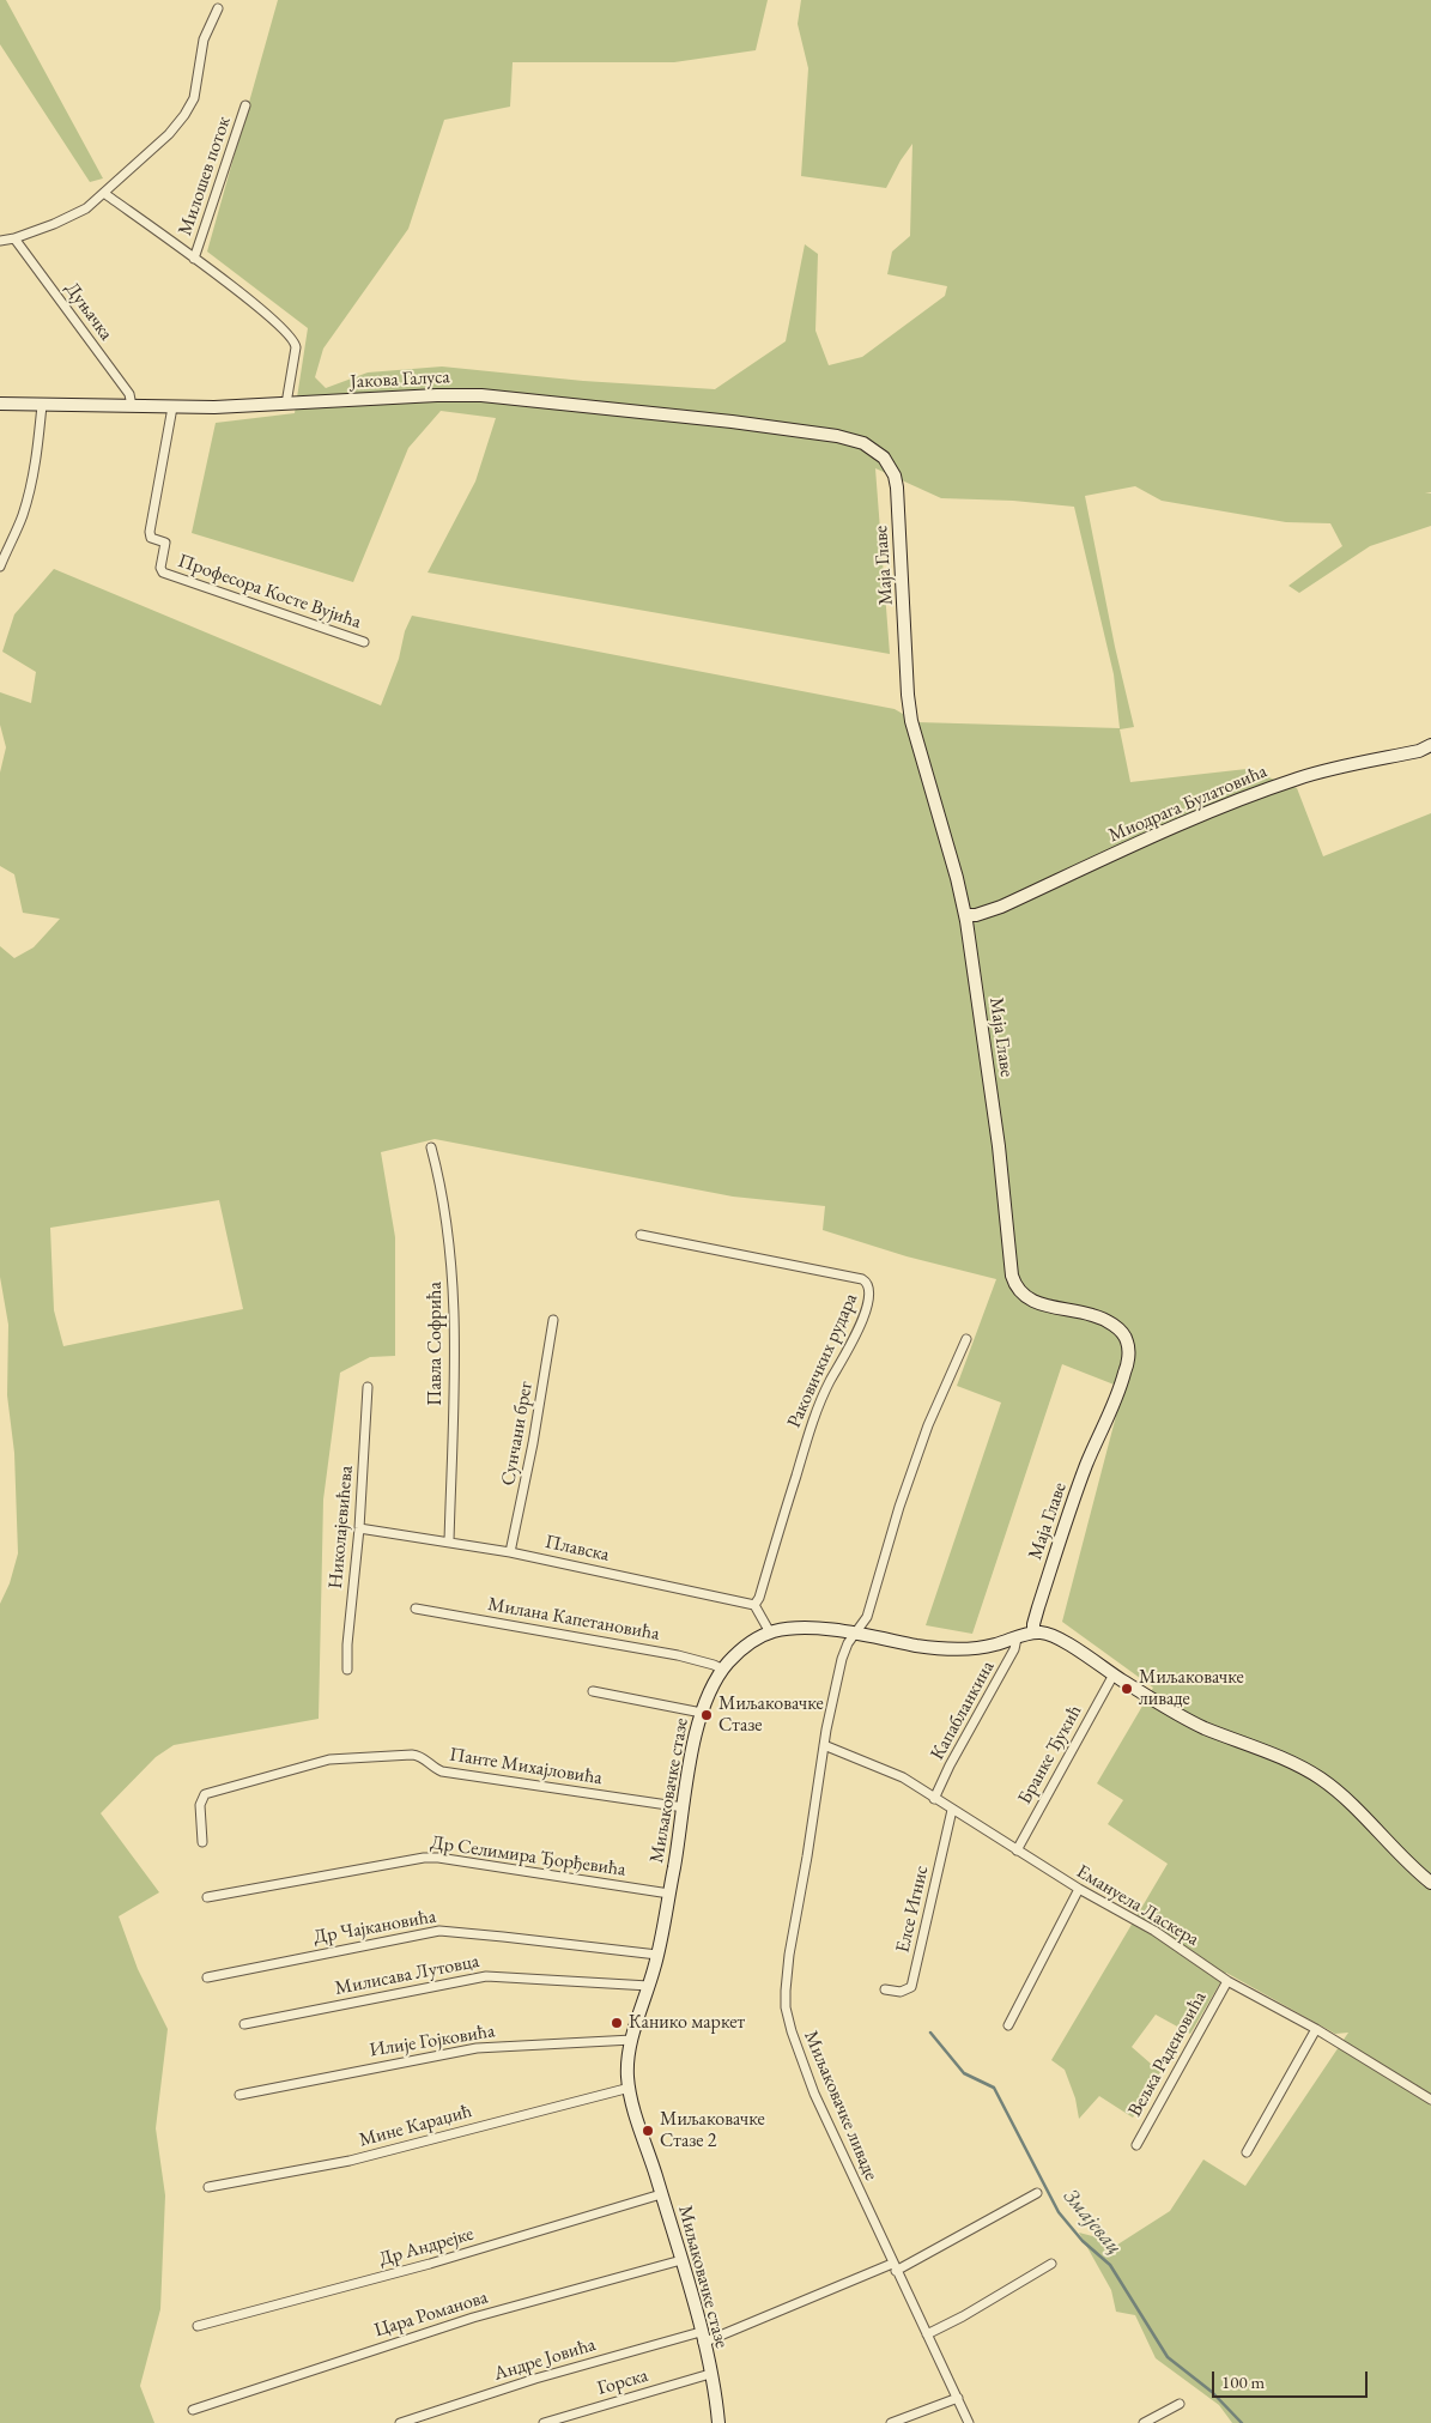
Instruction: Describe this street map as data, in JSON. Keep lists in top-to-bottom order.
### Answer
{
  "streets": {
    "street": [
      "Милошев поток",
      "Дуњачка",
      "Јакова Галуса",
      "Маја Главе",
      "Професора Косте Вујића",
      "Миодрага Булатовића",
      "Павла Софрића",
      "Раковичких рудара",
      "Сунчани брег",
      "Николајевићева",
      "Плавска",
      "Милана Капетановића",
      "Капабланкина",
      "Бранке Ђукић",
      "Панте Михајловића",
      "Миљаковачке стазе",
      "Др Селимира Ђорђевића",
      "Емануела Ласкера",
      "Елсе Игнис",
      "Др Чајкановића",
      "Милисава Лутовца",
      "Илије Гојковића",
      "Вељка Раденовића",
      "Миљаковачке ливаде",
      "Мине Караџић",
      "Др Андрејке",
      "Цара Романова",
      "Андре Јовића",
      "Горска"
    ]
  },
  "crossings": [
    ["Милошев поток", "Дуњачка"],
    ["Милошев поток", "Јакова Галуса"],
    ["Дуњачка", "Јакова Галуса"],
    ["Јакова Галуса", "Маја Главе"],
    ["Јакова Галуса", "Професора Косте Вујића"],
    ["Маја Главе", "Миодрага Булатовића"],
    ["Маја Главе", "Миљаковачке стазе"],
    ["Павла Софрића", "Плавска"],
    ["Раковичких рудара", "Плавска"],
    ["Сунчани брег", "Плавска"],
    ["Николајевићева", "Плавска"],
    ["Милана Капетановића", "Миљаковачке стазе"],
    ["Капабланкина", "Миљаковачке стазе"],
    ["Капабланкина", "Емануела Ласкера"],
    ["Бранке Ђукић", "Емануела Ласкера"],
    ["Панте Михајловића", "Миљаковачке стазе"],
    ["Миљаковачке стазе", "Др Селимира Ђорђевића"],
    ["Миљаковачке стазе", "Др Чајкановића"],
    ["Миљаковачке стазе", "Милисава Лутовца"],
    ["Миљаковачке стазе", "Илије Гојковића"],
    ["Миљаковачке стазе", "Миљаковачке ливаде"],
    ["Миљаковачке стазе", "Мине Караџић"],
    ["Миљаковачке стазе", "Др Андрејке"],
    ["Миљаковачке стазе", "Цара Романова"],
    ["Миљаковачке стазе", "Андре Јовића"],
    ["Миљаковачке стазе", "Горска"],
    ["Емануела Ласкера", "Елсе Игнис"],
    ["Емануела Ласкера", "Вељка Раденовића"],
    ["Емануела Ласкера", "Миљаковачке ливаде"],
    ["Миљаковачке ливаде", "Андре Јовића"]
  ],
  "water": ["Змајевац"],
  "places": [
    "Миљаковачке ливаде",
    "Миљаковачке Стазе",
    "Канико маркет",
    "Миљаковачке Стазе 2"
  ],
  "scale_bar": "100 m"
}
